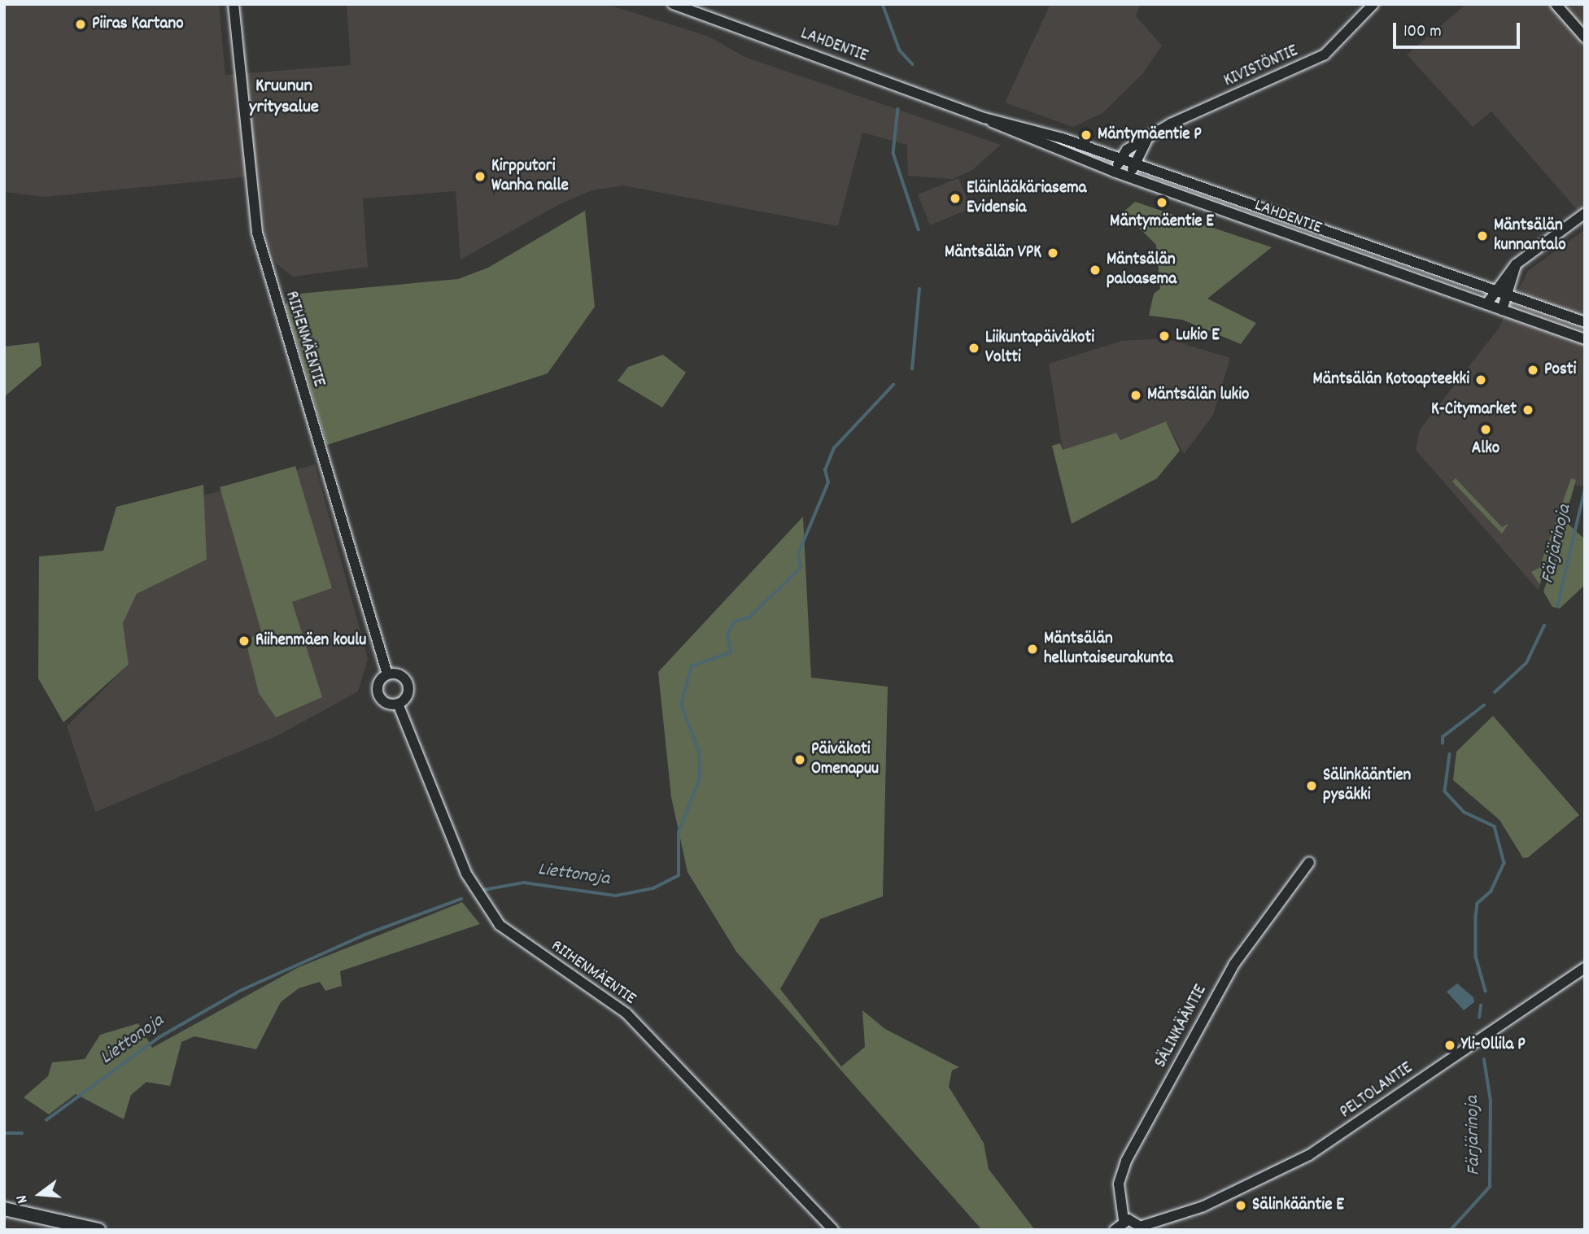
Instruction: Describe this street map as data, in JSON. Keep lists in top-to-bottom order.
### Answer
{
  "streets": {
    "main road": [
      "LAHDENTIE",
      "KIVISTÖNTIE",
      "RIIHENMÄENTIE",
      "SÄLINKÄÄNTIE",
      "PELTOLANTIE"
    ]
  },
  "crossings": [
    ["LAHDENTIE", "KIVISTÖNTIE"]
  ],
  "districts": ["Kruunun yritysalue"],
  "water": ["Färjärinoja", "Liettonoja"],
  "places": [
    "Piiras Kartano",
    "Mäntymäentie P",
    "Kirpputori Wanha nalle",
    "Eläinlääkäriasema Evidensia",
    "Mäntymäentie E",
    "Mäntsälän kunnantalo",
    "Mäntsälän VPK",
    "Mäntsälän paloasema",
    "Lukio E",
    "Liikuntapäiväkoti Voltti",
    "Posti",
    "Mäntsälän Kotoapteekki",
    "Mäntsälän lukio",
    "K-Citymarket",
    "Alko",
    "Riihenmäen koulu",
    "Mäntsälän helluntaiseurakunta",
    "Päiväkoti Omenapuu",
    "Sälinkääntien pysäkki",
    "Yli-Ollila P",
    "Sälinkääntie E"
  ],
  "scale_bar": "100 m",
  "north": "left"
}
